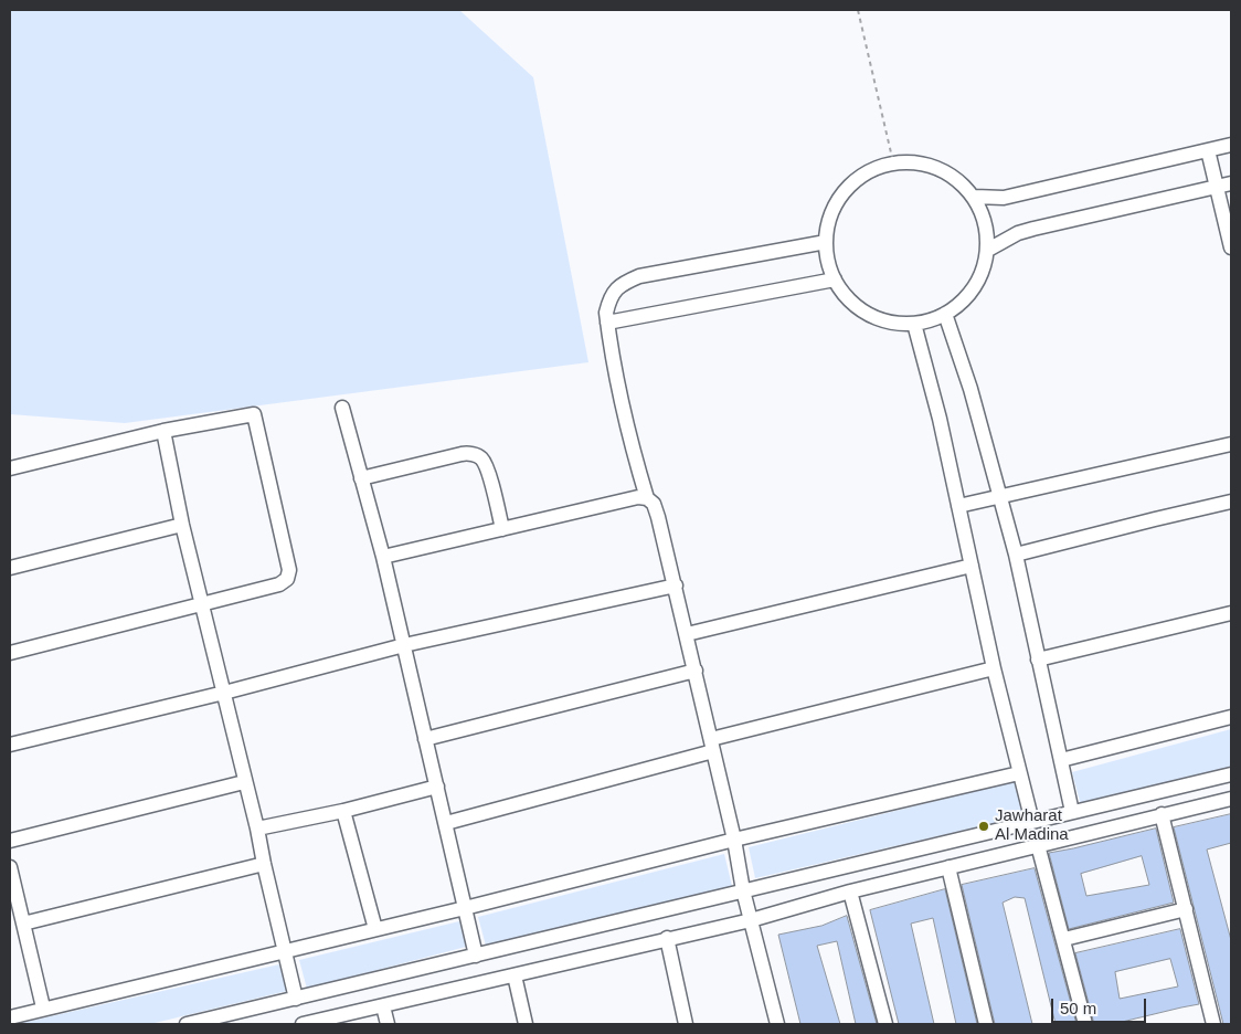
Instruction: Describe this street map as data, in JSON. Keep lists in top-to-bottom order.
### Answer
{
  "places": ["Jawharat Al Madina"],
  "scale_bar": "50 m"
}
